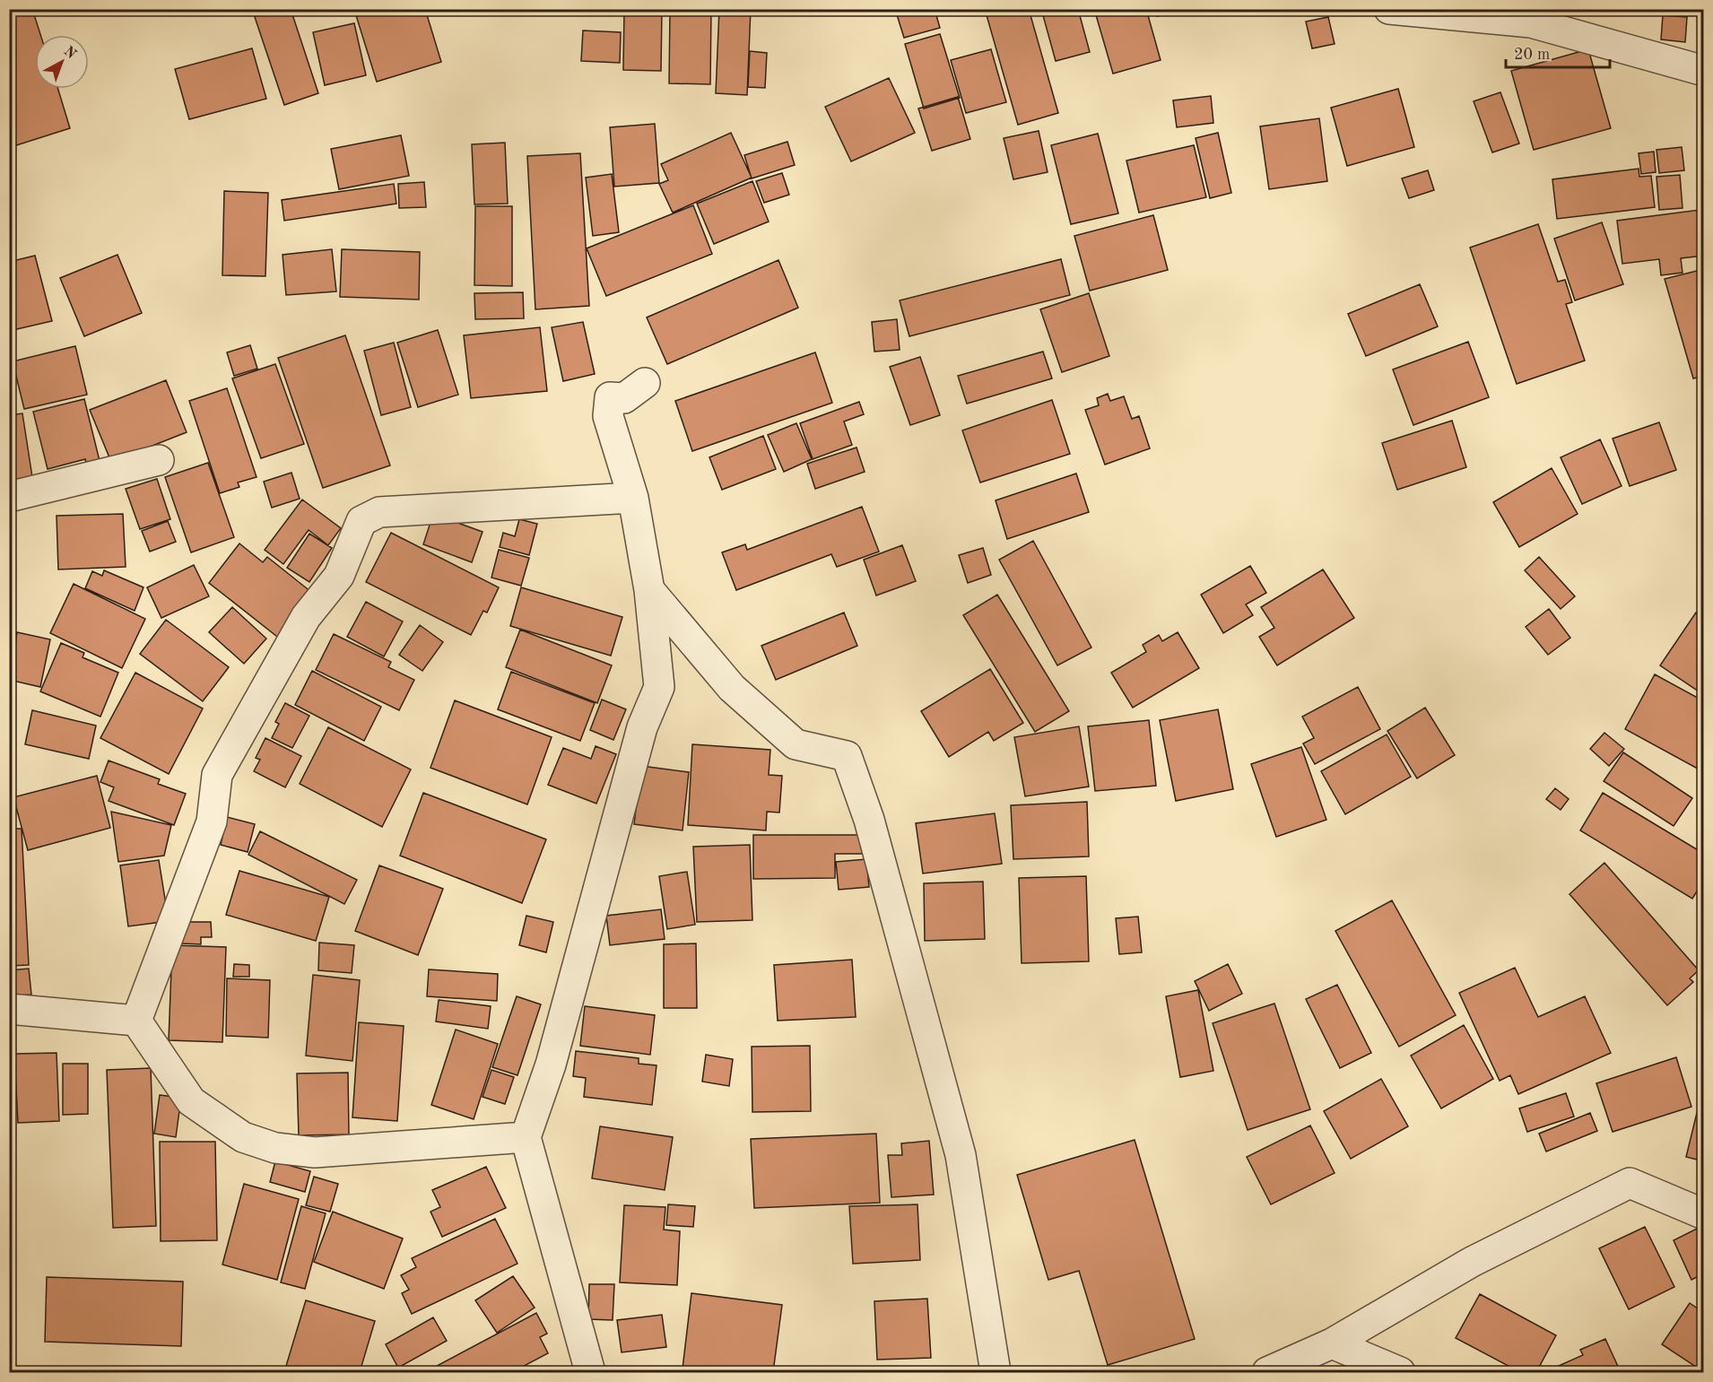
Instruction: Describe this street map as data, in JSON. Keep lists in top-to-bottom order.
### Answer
{
  "scale_bar": "20 m",
  "north": "top right"
}
